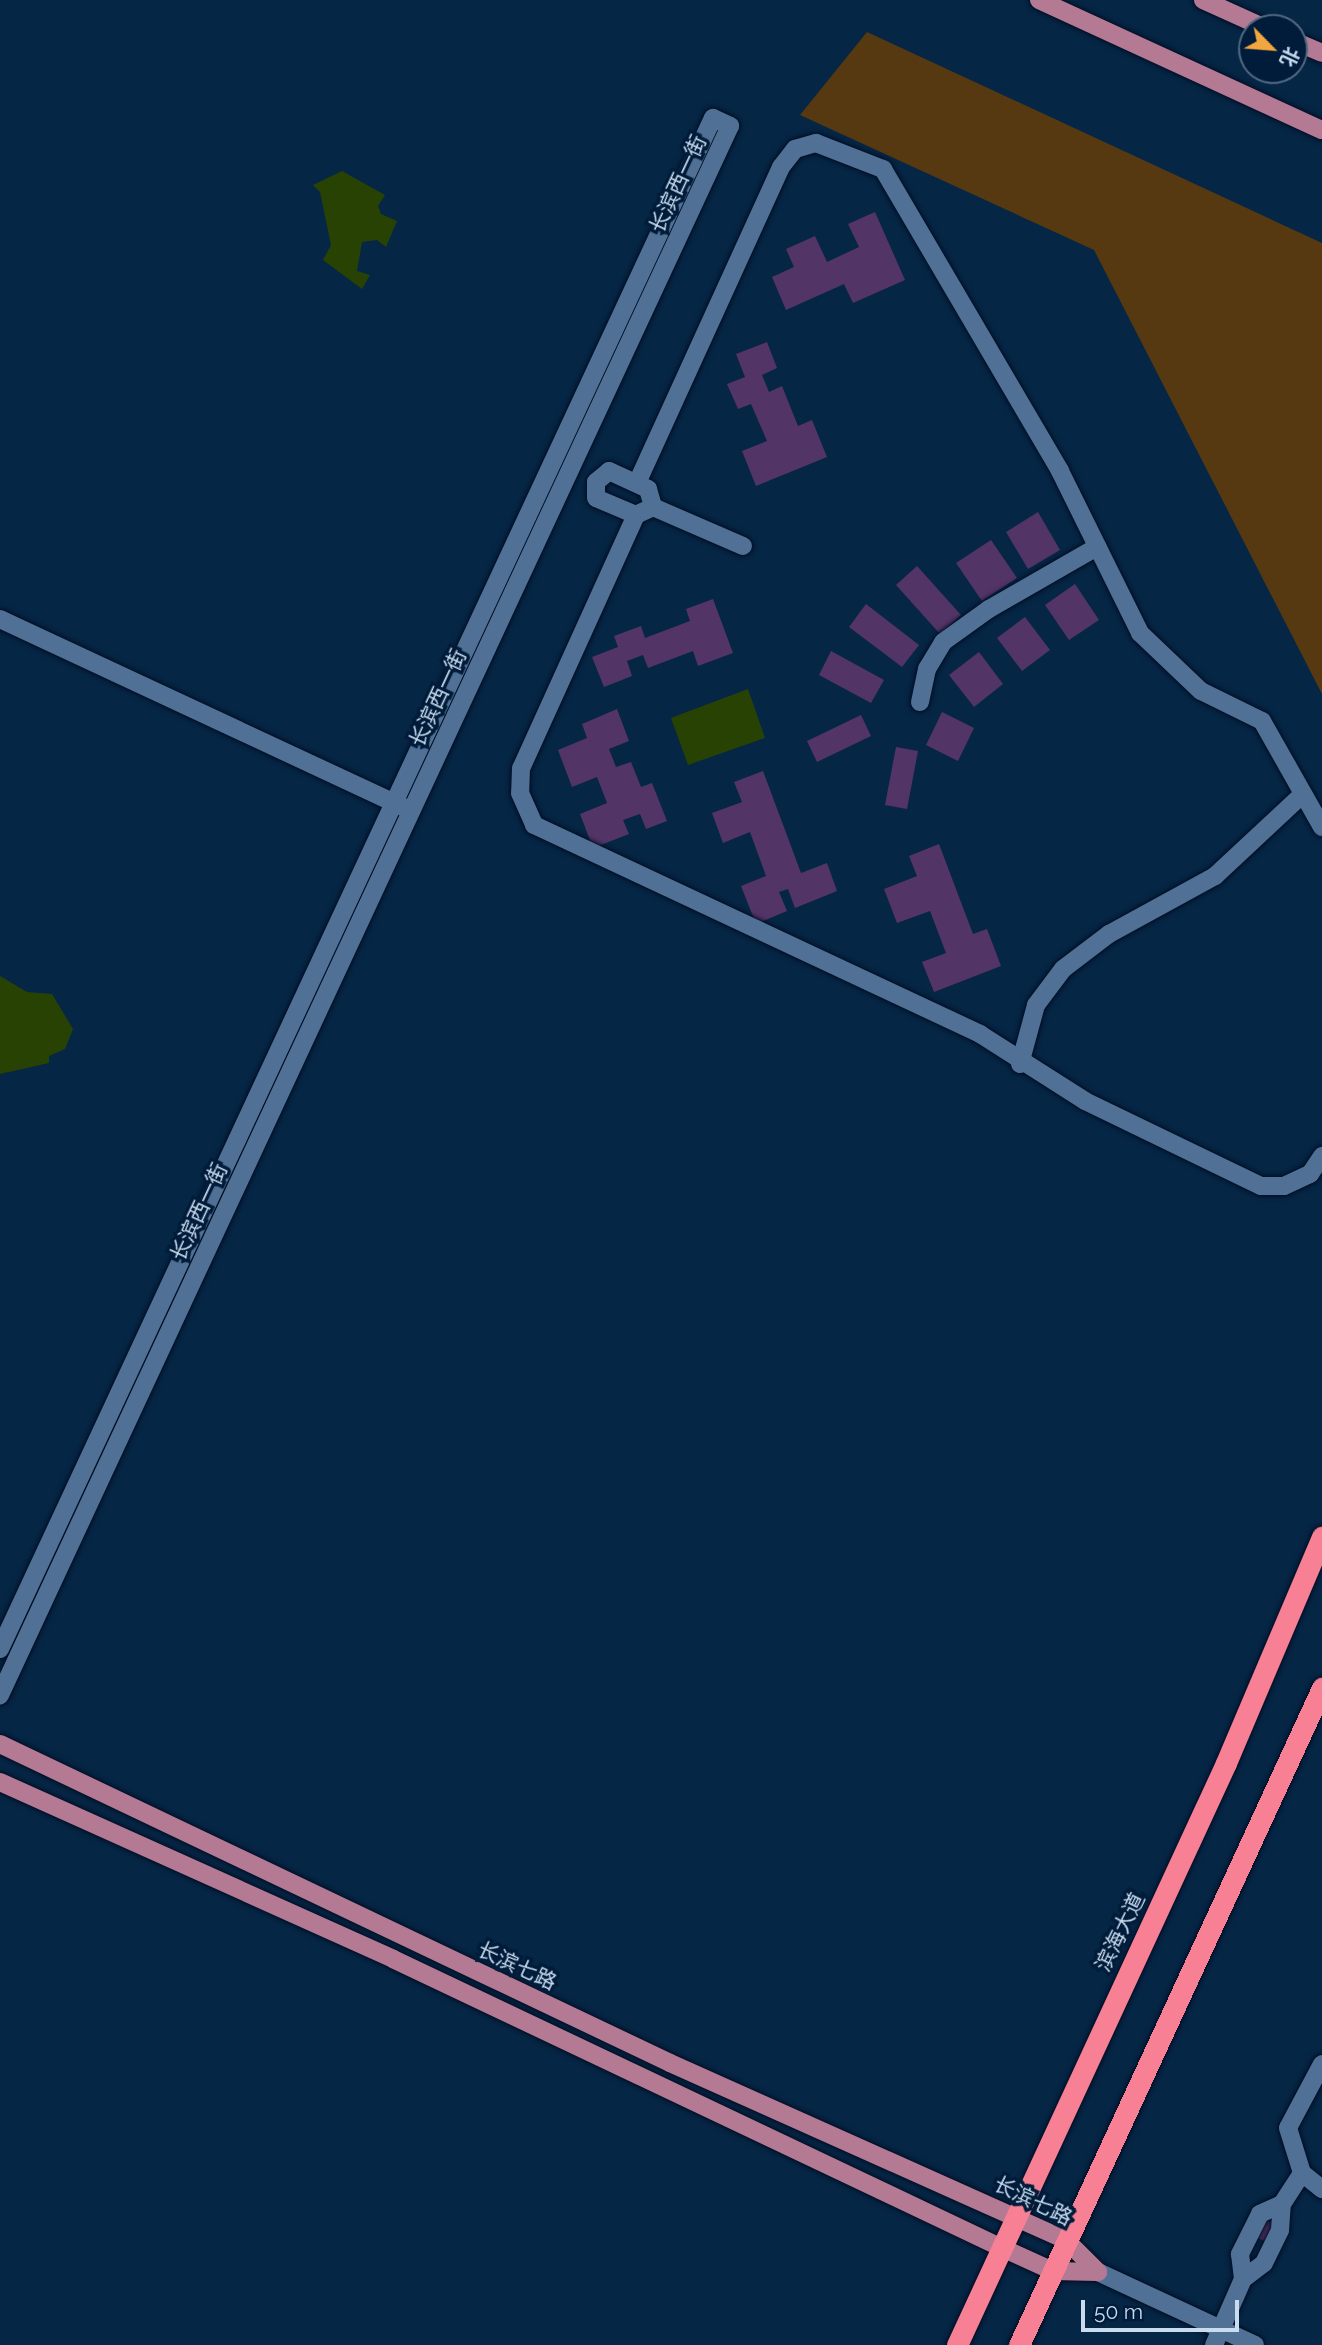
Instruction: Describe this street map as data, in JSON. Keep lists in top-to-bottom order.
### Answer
{
  "streets": {
    "highway": ["滨海大道"],
    "main road": ["长滨七路"],
    "street": ["长滨西一街"]
  },
  "crossings": [
    ["滨海大道", "长滨七路"]
  ],
  "scale_bar": "50 m",
  "north": "bottom right"
}
